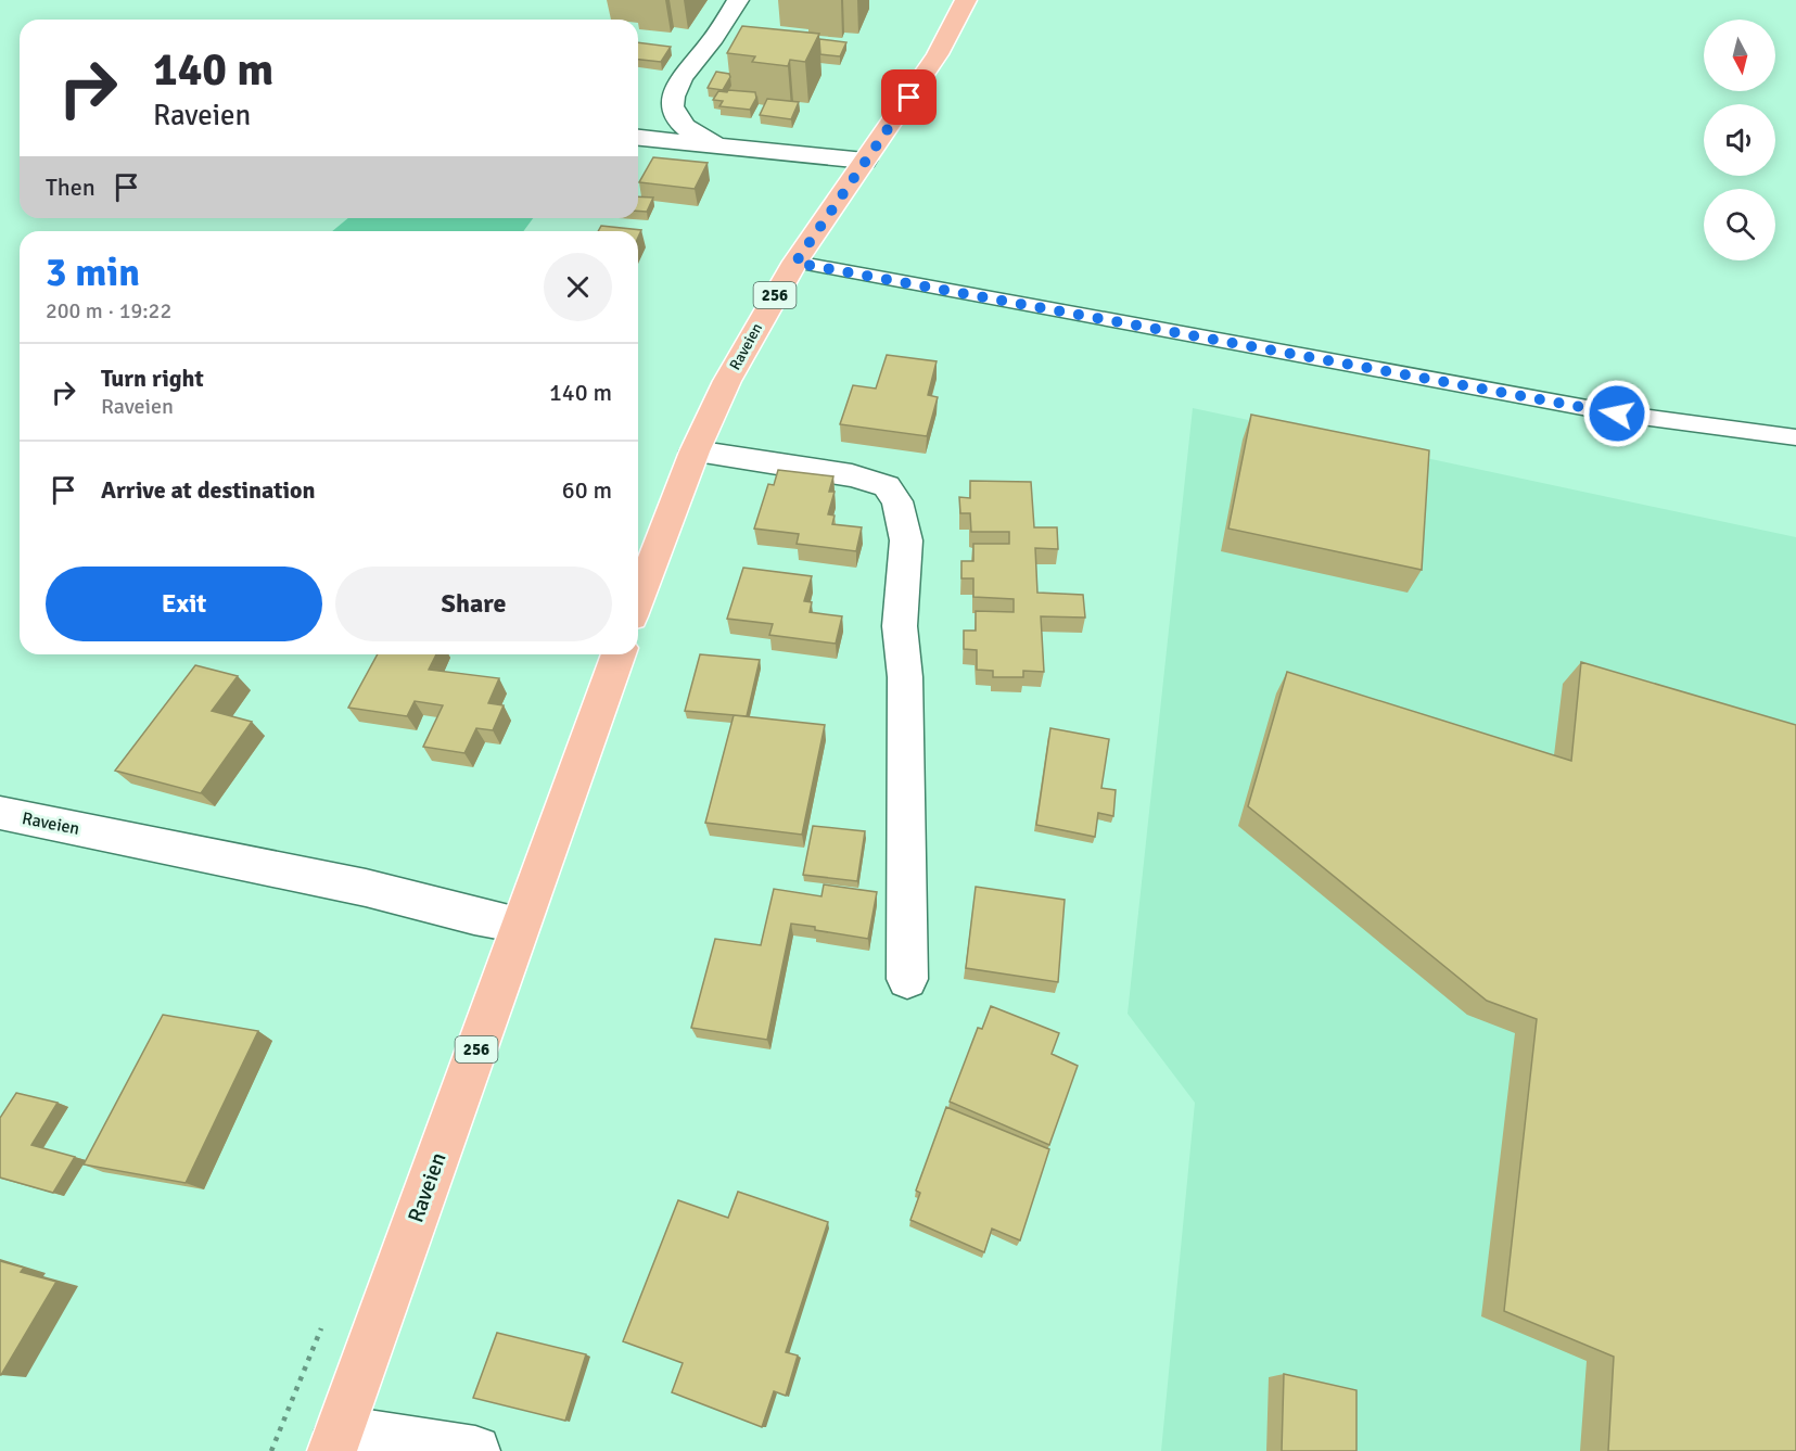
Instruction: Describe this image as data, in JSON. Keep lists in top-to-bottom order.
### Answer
{
  "streets": {
    "main road": ["256", "Raveien"]
  },
  "north": "bottom",
  "page": {
    "turn": ["140 m", "Raveien"],
    "then": "Then",
    "heading": ["3 min", "200 m · 19:22"],
    "list": [
      {
        "name": "Turn right",
        "note": "Raveien",
        "value": "140 m"
      },
      {
        "name": "Arrive at destination",
        "value": "60 m"
      }
    ],
    "buttons": ["Exit", "Share"]
  }
}
